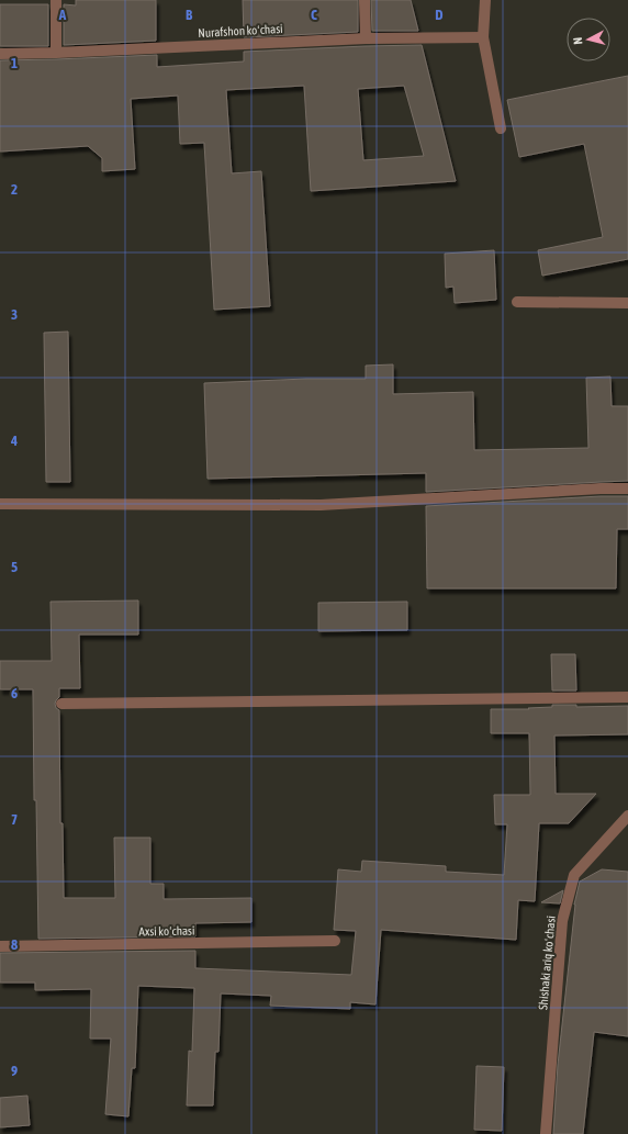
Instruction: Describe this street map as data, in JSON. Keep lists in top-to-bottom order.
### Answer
{
  "streets": {
    "street": ["Nurafshon koʻchasi", "Axsi koʻchasi", "Shishaki ariq koʻchasi"]
  },
  "north": "left",
  "grid": {
    "columns": [
      "A",
      "B",
      "C",
      "D"
    ],
    "rows": [
      "1",
      "2",
      "3",
      "4",
      "5",
      "6",
      "7",
      "8",
      "9"
    ]
  }
}
